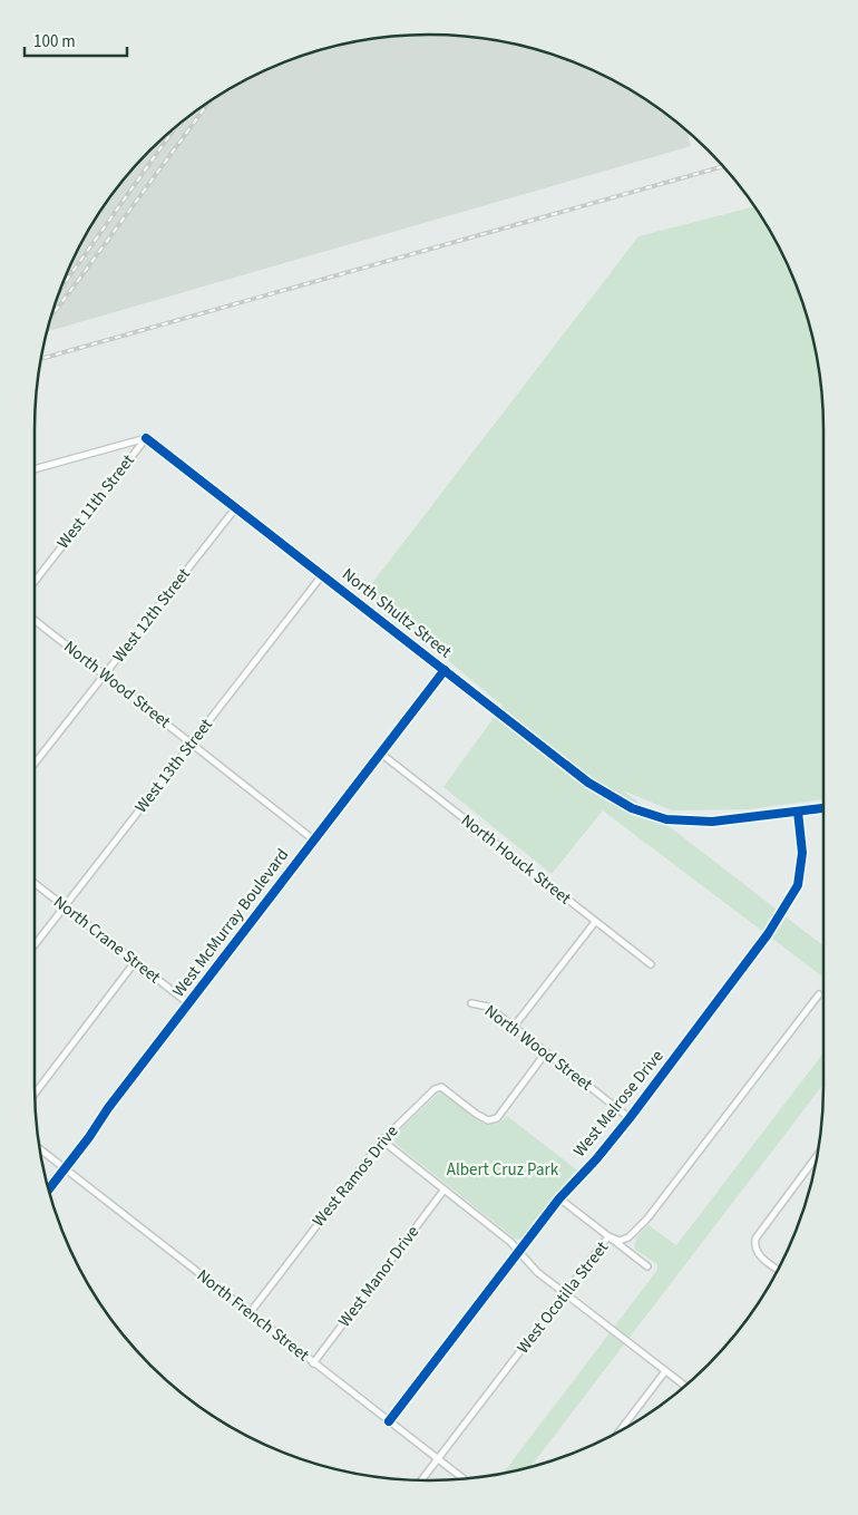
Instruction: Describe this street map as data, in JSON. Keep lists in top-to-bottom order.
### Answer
{
  "streets": {
    "street": [
      "West 11th Street",
      "North Shultz Street",
      "West 12th Street",
      "North Wood Street",
      "West 13th Street",
      "North Houck Street",
      "West McMurray Boulevard",
      "North Crane Street",
      "West Melrose Drive",
      "West Ramos Drive",
      "West Manor Drive",
      "West Ocotilla Street",
      "North French Street"
    ]
  },
  "crossings": [
    ["West 11th Street", "North Shultz Street"],
    ["North Shultz Street", "West 12th Street"],
    ["North Shultz Street", "West 13th Street"],
    ["North Shultz Street", "West McMurray Boulevard"],
    ["North Shultz Street", "West Melrose Drive"],
    ["West 12th Street", "North Wood Street"],
    ["North Wood Street", "West 13th Street"],
    ["North Wood Street", "West McMurray Boulevard"],
    ["North Wood Street", "West Melrose Drive"],
    ["North Wood Street", "West Ramos Drive"],
    ["West 13th Street", "North Crane Street"],
    ["North Houck Street", "West McMurray Boulevard"],
    ["West McMurray Boulevard", "North Crane Street"],
    ["West McMurray Boulevard", "North French Street"],
    ["West Melrose Drive", "North French Street"],
    ["West Ramos Drive", "North French Street"],
    ["West Manor Drive", "North French Street"],
    ["West Ocotilla Street", "North French Street"]
  ],
  "parks": ["Albert Cruz Park"],
  "scale_bar": "100 m"
}
